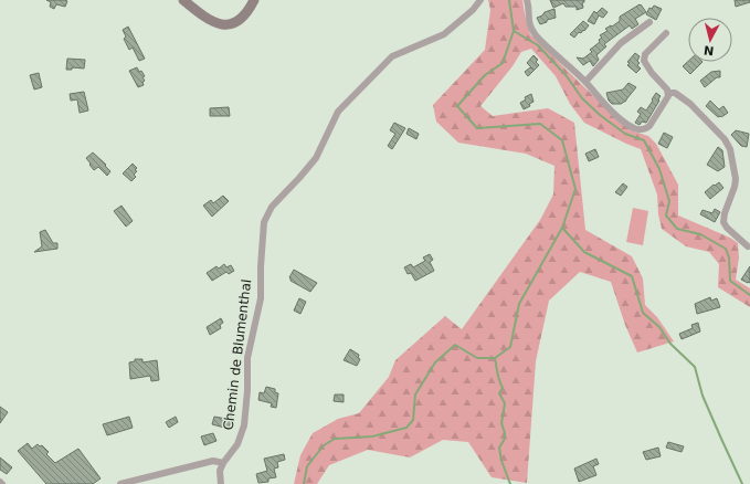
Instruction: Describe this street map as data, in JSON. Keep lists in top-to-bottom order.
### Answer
{
  "streets": {
    "street": ["Chemin de Blumenthal"]
  },
  "north": "bottom"
}
